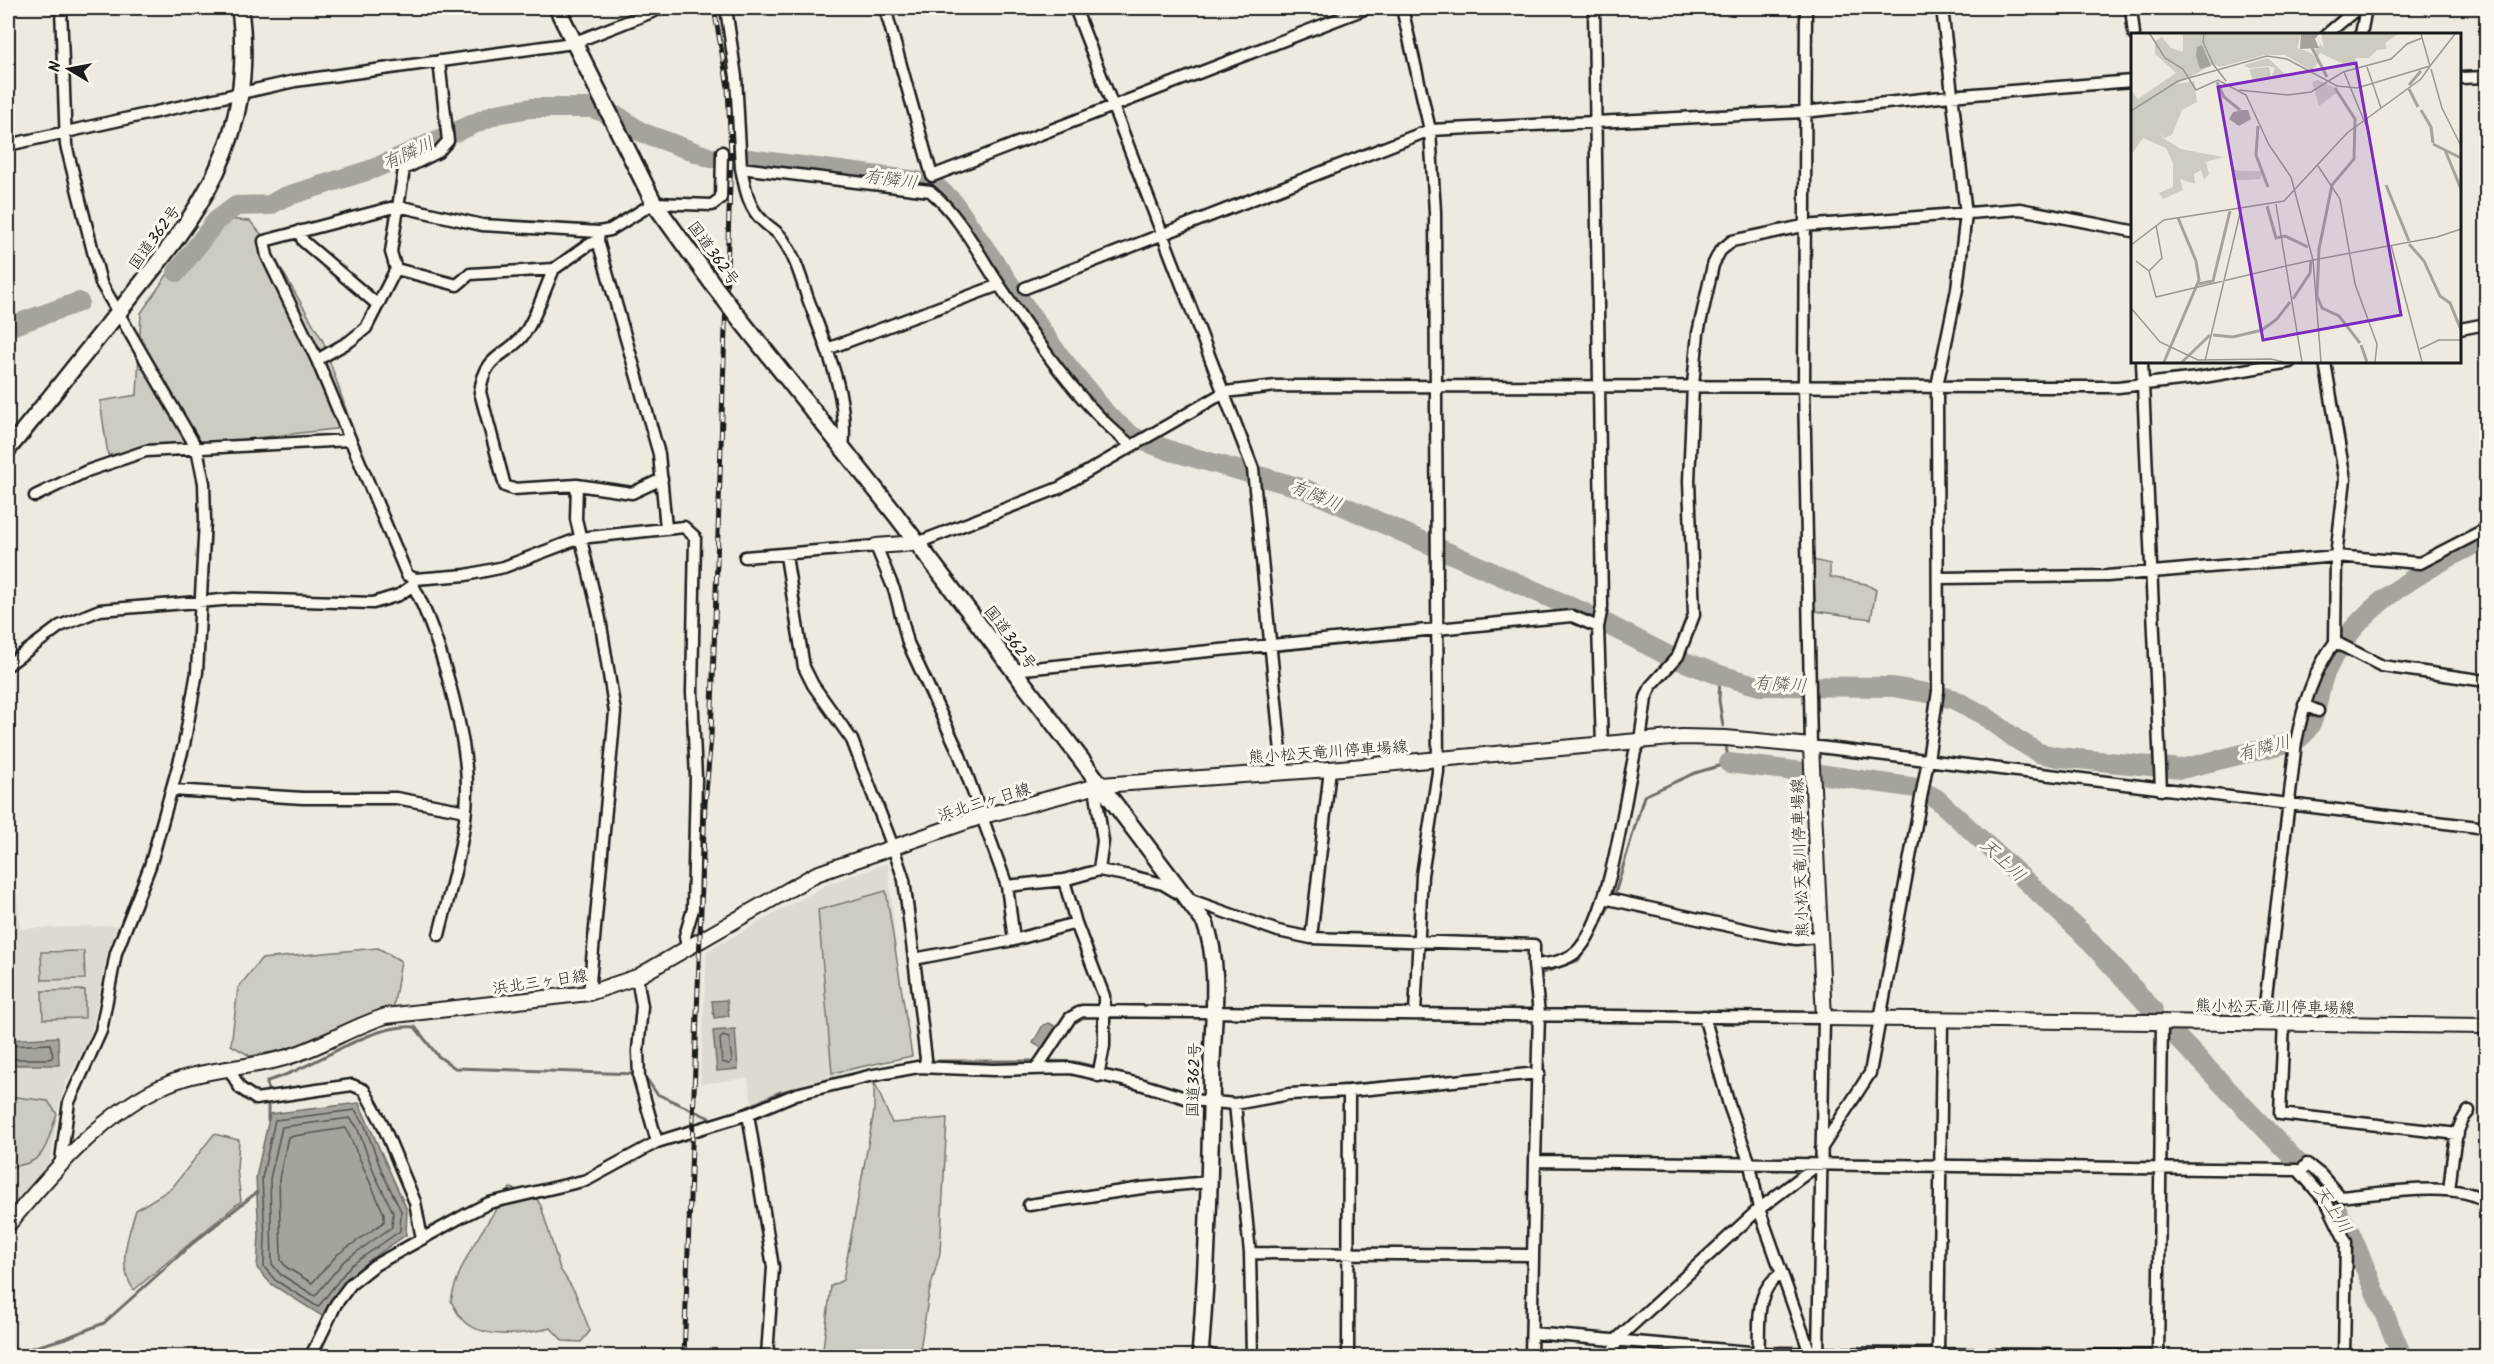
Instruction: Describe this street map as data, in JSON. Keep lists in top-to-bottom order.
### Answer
{
  "streets": {
    "highway": ["国道362号"],
    "main road": ["熊小松天竜川停車場線", "浜北三ヶ日線"]
  },
  "crossings": [
    ["国道362号", "熊小松天竜川停車場線"],
    ["国道362号", "浜北三ヶ日線"],
    ["熊小松天竜川停車場線", "浜北三ヶ日線"]
  ],
  "water": ["有隣川", "天上川"],
  "north": "left"
}
